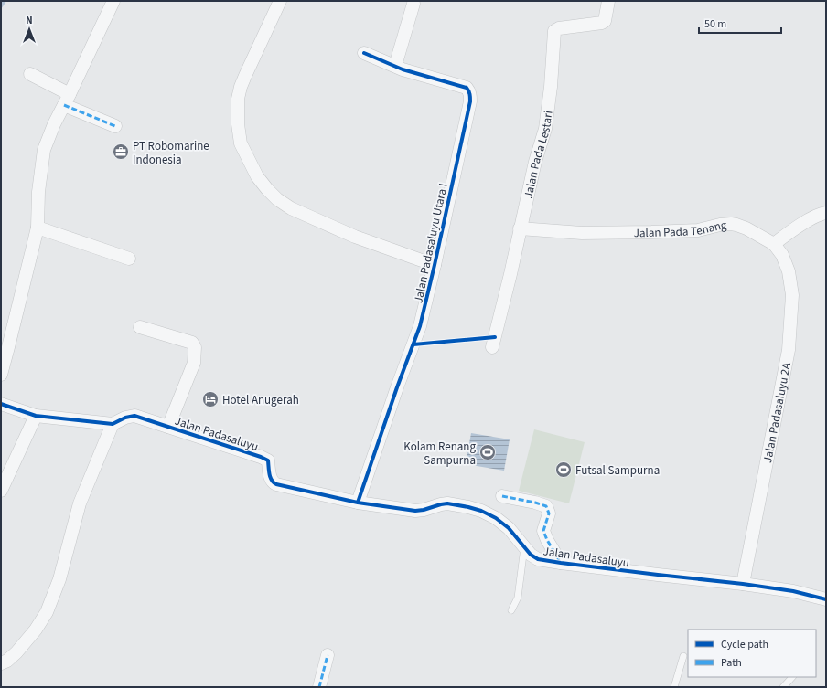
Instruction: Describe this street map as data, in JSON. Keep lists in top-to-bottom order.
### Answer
{
  "streets": {
    "street": [
      "Jalan Pada Lestari",
      "Jalan Pada Tenang",
      "Jalan Padasaluyu Utara I",
      "Jalan Padasaluyu 2A",
      "Jalan Padasaluyu"
    ]
  },
  "crossings": [
    ["Jalan Pada Lestari", "Jalan Pada Tenang"],
    ["Jalan Pada Tenang", "Jalan Padasaluyu 2A"],
    ["Jalan Padasaluyu Utara I", "Jalan Padasaluyu"],
    ["Jalan Padasaluyu 2A", "Jalan Padasaluyu"]
  ],
  "places": {
    "office": ["PT Robomarine Indonesia"],
    "hotel": ["Hotel Anugerah"],
    "sports": ["Kolam Renang Sampurna", "Futsal Sampurna"]
  },
  "legend": ["Cycle path", "Path"],
  "scale_bar": "50 m",
  "north": "top"
}
